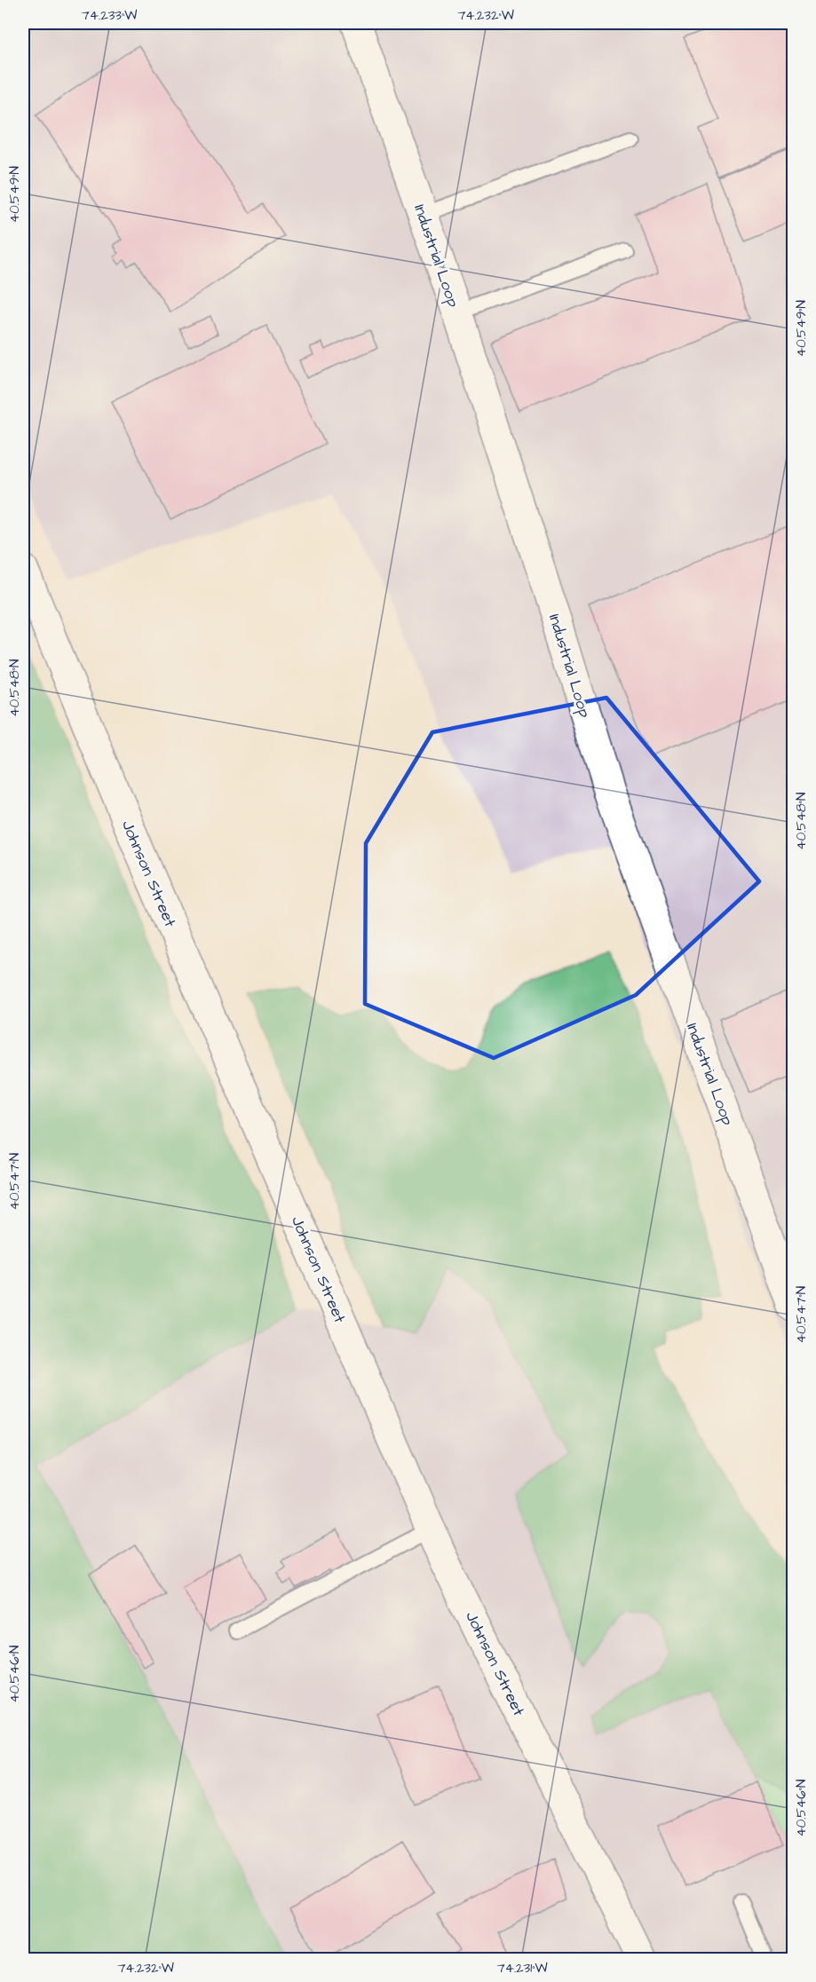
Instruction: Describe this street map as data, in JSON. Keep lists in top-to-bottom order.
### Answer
{
  "streets": {
    "street": ["Industrial Loop", "Johnson Street"]
  },
  "coordinates": [
    "74.233°W",
    "74.232°W",
    "40.549°N",
    "40.548°N",
    "40.547°N",
    "40.546°N",
    "74.231°W"
  ]
}
